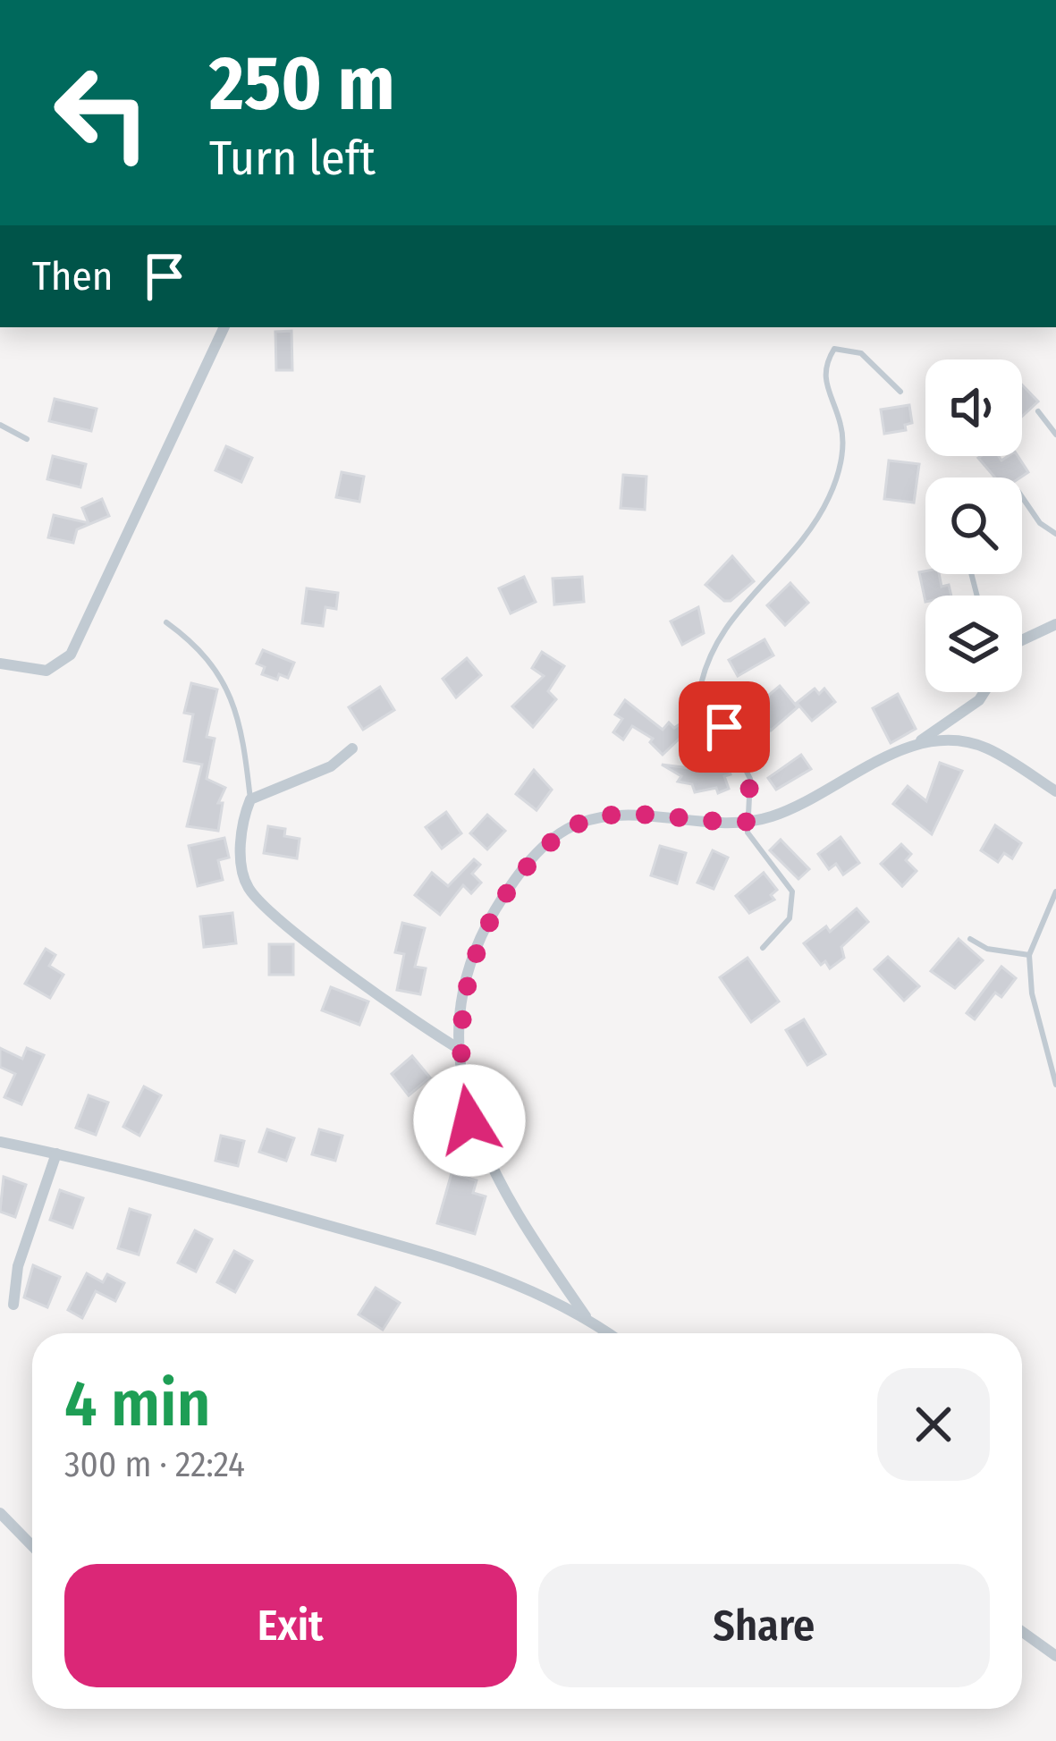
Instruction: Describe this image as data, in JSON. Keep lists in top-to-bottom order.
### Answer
{
  "page": {
    "turn": ["250 m", "Turn left"],
    "then": "Then",
    "heading": ["4 min", "300 m · 22:24"],
    "buttons": ["Exit", "Share"]
  }
}
